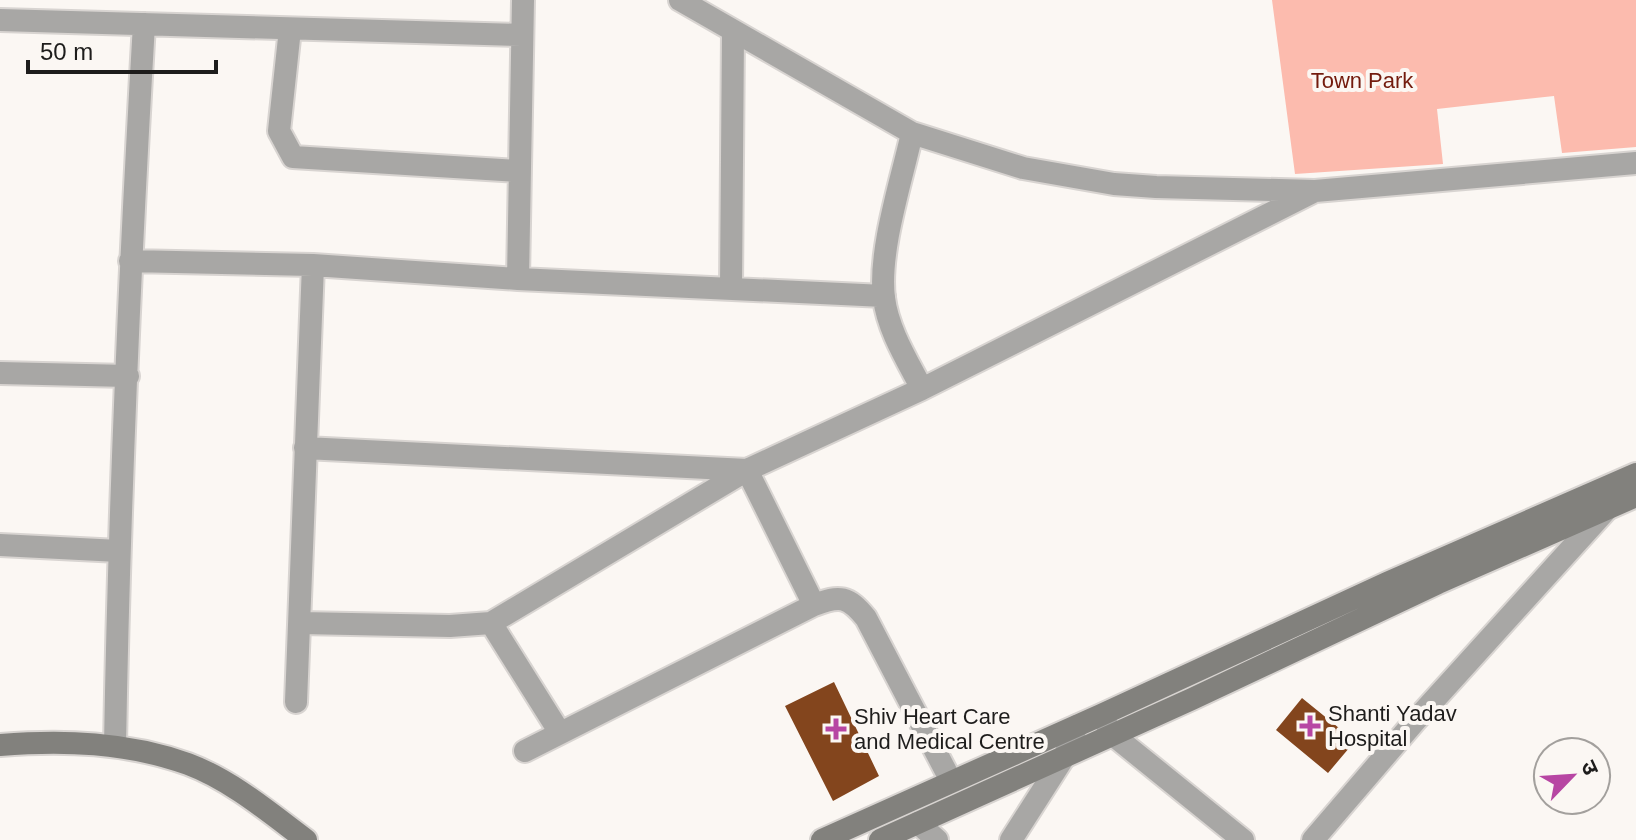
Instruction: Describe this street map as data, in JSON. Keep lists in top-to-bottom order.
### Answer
{
  "parks": ["Town Park"],
  "places": {
    "health": ["Shanti Yadav Hospital", "Shiv Heart Care and Medical Centre"]
  },
  "scale_bar": "50 m",
  "north": "top right"
}
